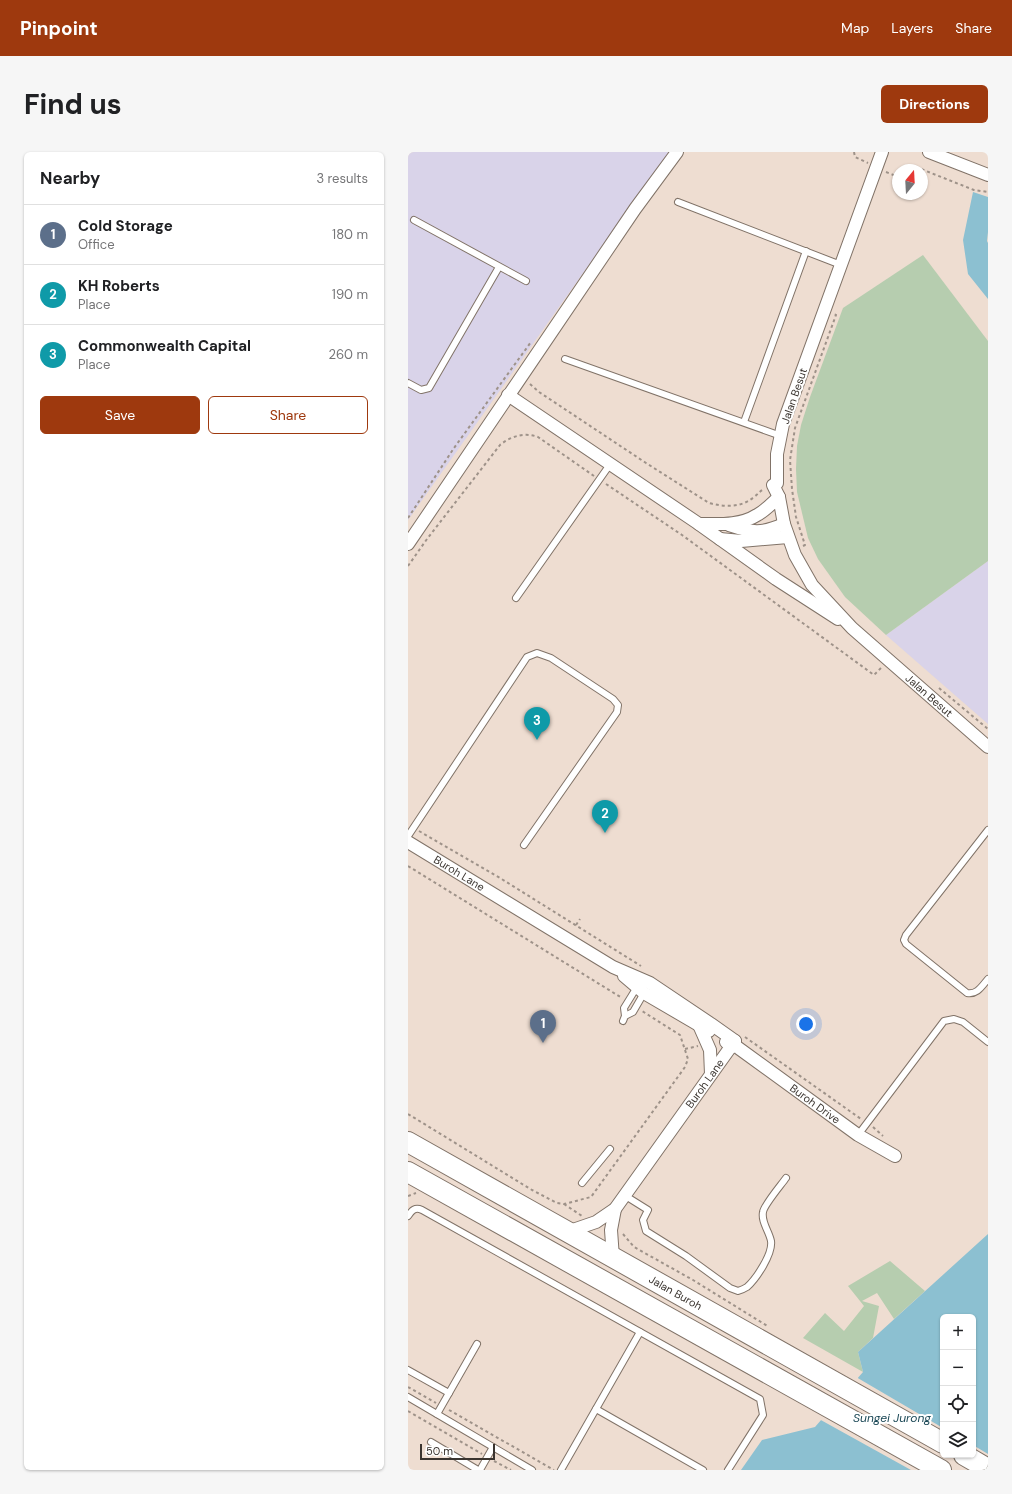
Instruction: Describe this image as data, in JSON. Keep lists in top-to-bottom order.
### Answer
{
  "streets": {
    "highway": ["Jalan Buroh"],
    "street": ["Jalan Besut", "Buroh Lane", "Buroh Drive"]
  },
  "crossings": [
    ["Buroh Lane", "Buroh Drive"],
    ["Buroh Lane", "Jalan Buroh"]
  ],
  "water": ["Sungei Jurong"],
  "scale_bar": "50 m",
  "north": "top",
  "page": {
    "header": "Pinpoint",
    "nav": ["Map", "Layers", "Share"],
    "buttons": [
      "Directions",
      ["Save", "Share"]
    ],
    "title": "Find us",
    "heading": ["Nearby", "3 results"],
    "list": [
      {
        "mark": "1",
        "name": "Cold Storage",
        "note": "Office",
        "value": "180 m"
      },
      {
        "mark": "2",
        "name": "KH Roberts",
        "note": "Place",
        "value": "190 m"
      },
      {
        "mark": "3",
        "name": "Commonwealth Capital",
        "note": "Place",
        "value": "260 m"
      }
    ],
    "pins": ["3", "2", "1"],
    "map_buttons": ["+", "−"],
    "scale": "50 m"
  }
}
